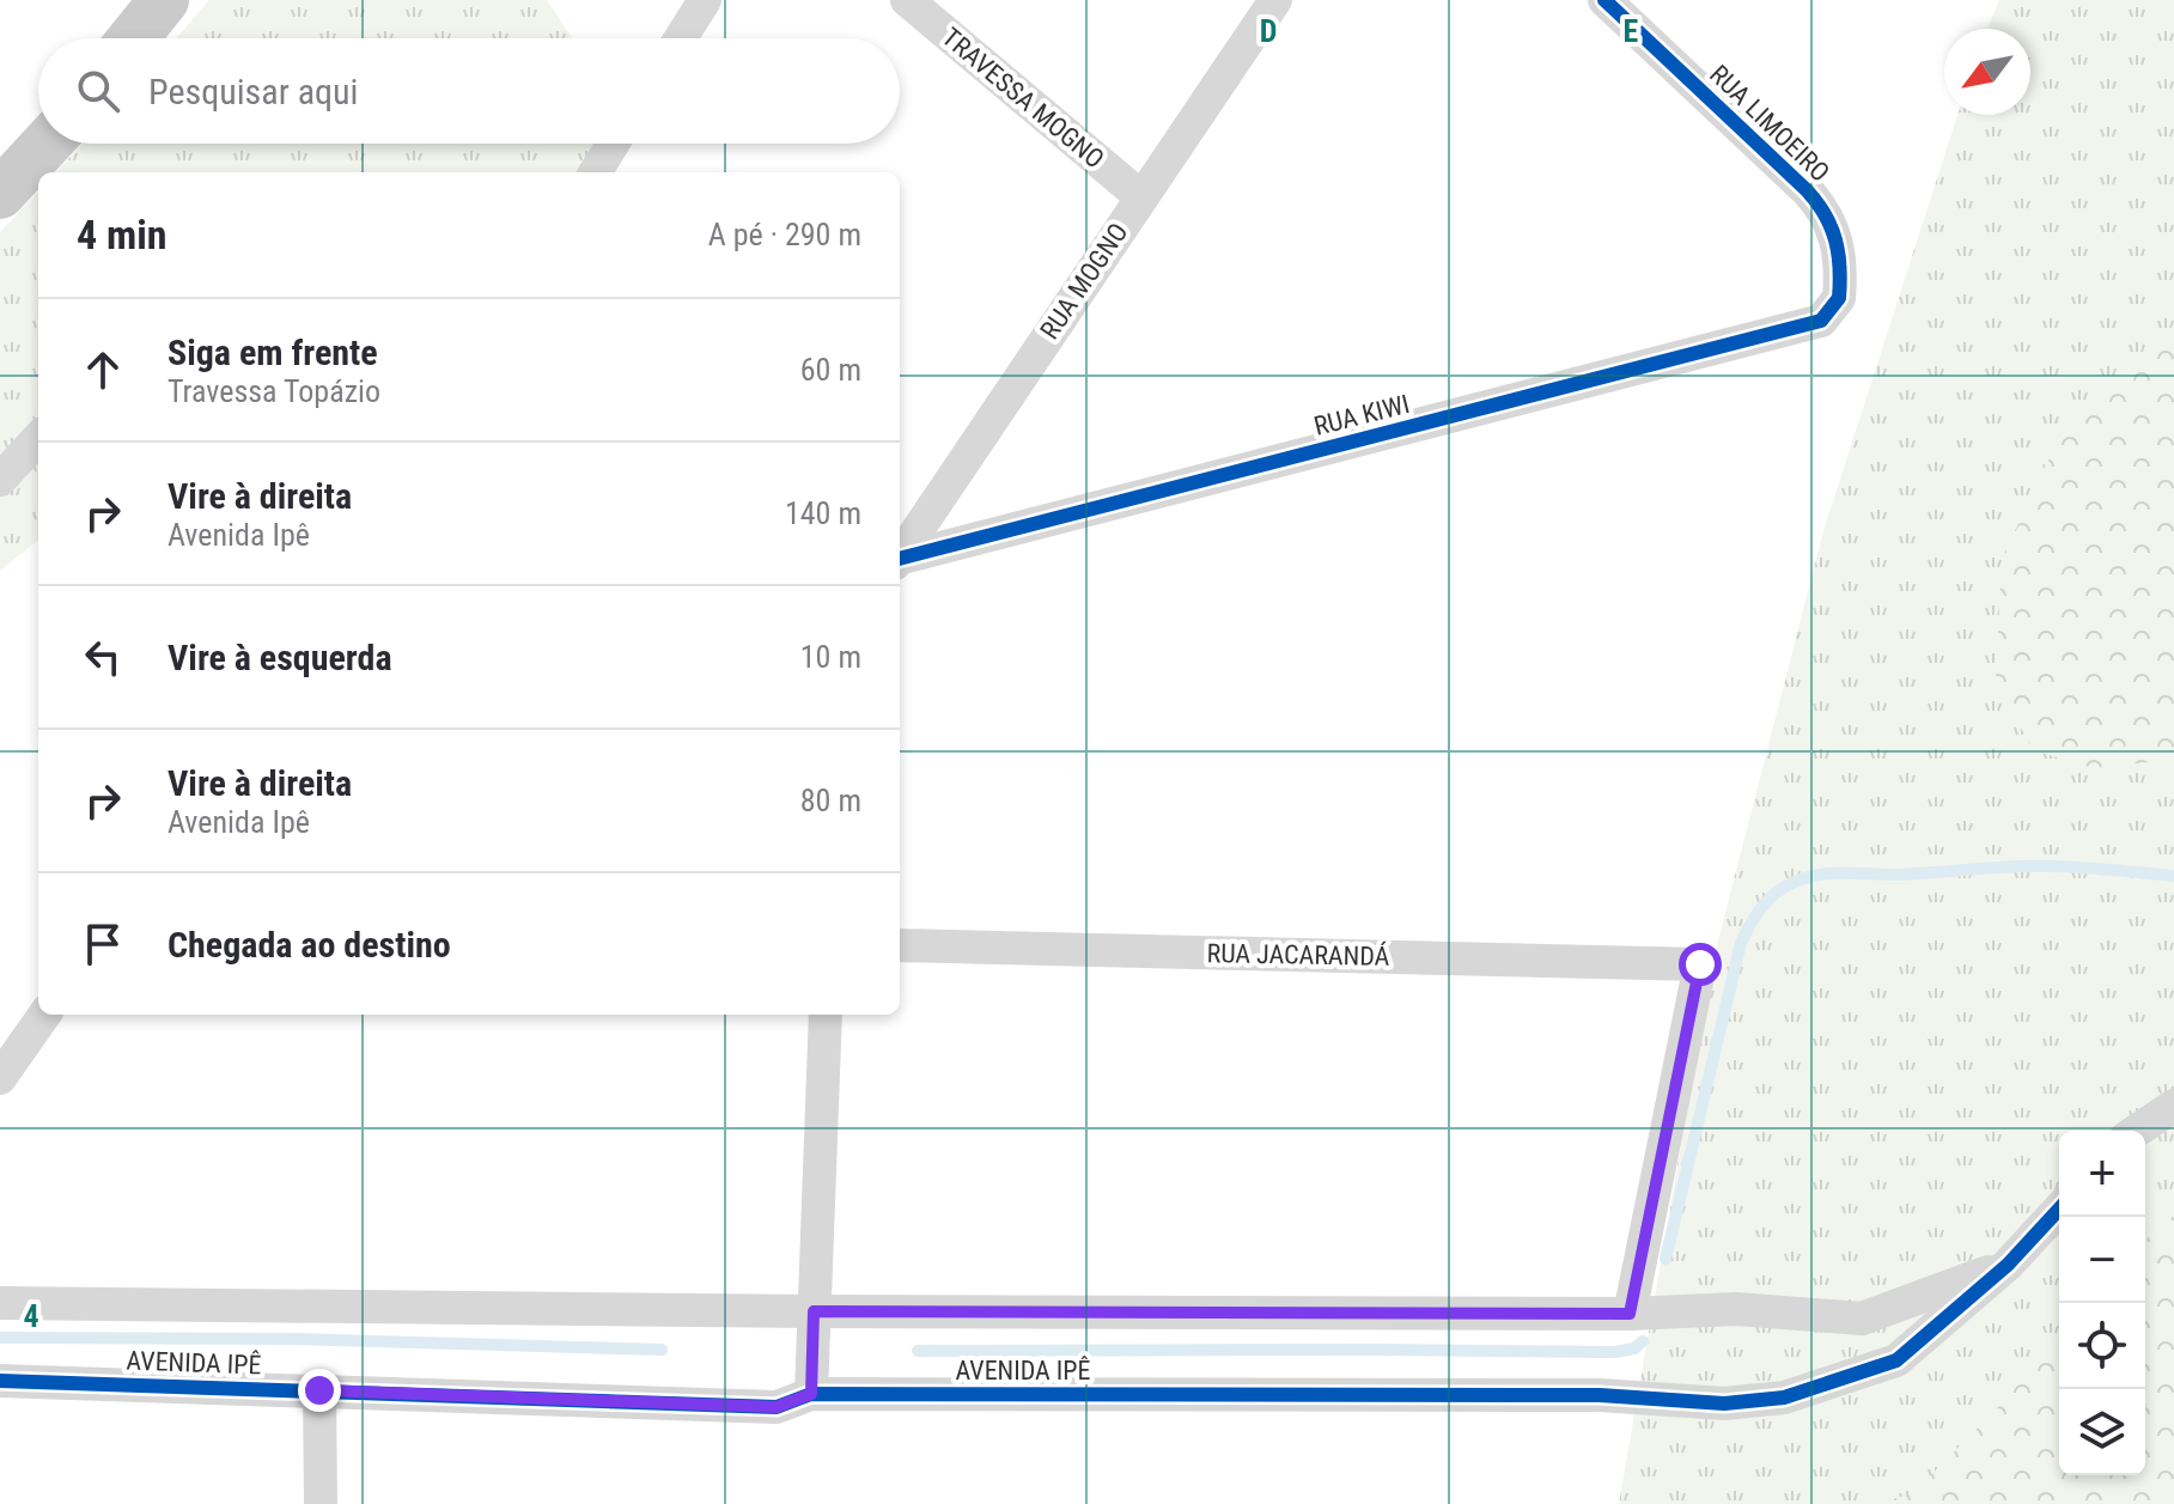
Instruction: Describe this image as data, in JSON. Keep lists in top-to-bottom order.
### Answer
{
  "streets": {
    "street": [
      "TRAVESSA MOGNO",
      "RUA LIMOEIRO",
      "RUA MOGNO",
      "RUA KIWI",
      "RUA JACARANDÁ",
      "AVENIDA IPÊ"
    ]
  },
  "crossings": [
    ["TRAVESSA MOGNO", "RUA MOGNO"],
    ["RUA LIMOEIRO", "RUA KIWI"]
  ],
  "north": "bottom left",
  "page": {
    "search": "Pesquisar aqui",
    "heading": ["4 min", "A pé · 290 m"],
    "list": [
      ["Siga em frente", "Travessa Topázio", "60 m"],
      ["Vire à direita", "Avenida Ipê", "140 m"],
      ["Vire à esquerda", "10 m"],
      ["Vire à direita", "Avenida Ipê", "80 m"],
      "Chegada ao destino"
    ],
    "map_buttons": ["+", "−"]
  },
  "grid": {
    "columns": ["D", "E"],
    "rows": ["4"]
  }
}
